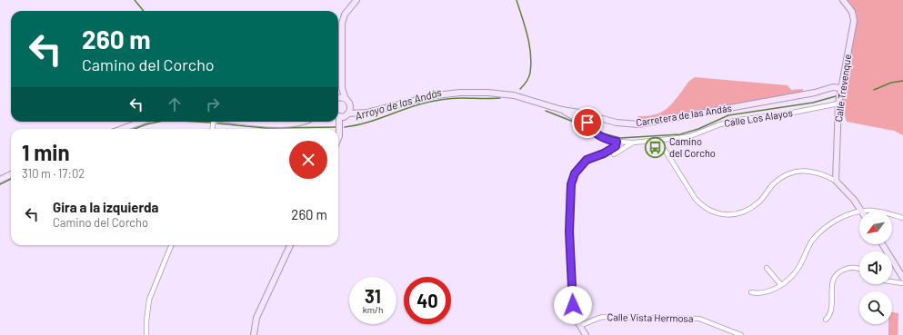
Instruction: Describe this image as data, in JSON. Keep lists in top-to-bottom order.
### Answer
{
  "streets": {
    "street": [
      "Calle Trevenque",
      "Carretera de las Andás",
      "Calle Los Alayos",
      "Calle Vista Hermosa"
    ]
  },
  "crossings": [
    ["Calle Trevenque", "Carretera de las Andás"],
    ["Calle Trevenque", "Calle Los Alayos"]
  ],
  "water": ["Arroyo de las Andás"],
  "places": {
    "bus stop": ["Camino del Corcho"]
  },
  "north": "bottom left",
  "page": {
    "turn": ["260 m", "Camino del Corcho"],
    "heading": ["1 min", "310 m · 17:02"],
    "list": [
      {
        "name": "Gira a la izquierda",
        "note": "Camino del Corcho",
        "value": "260 m"
      }
    ],
    "speed": "31 km/h",
    "limit": "40"
  }
}
